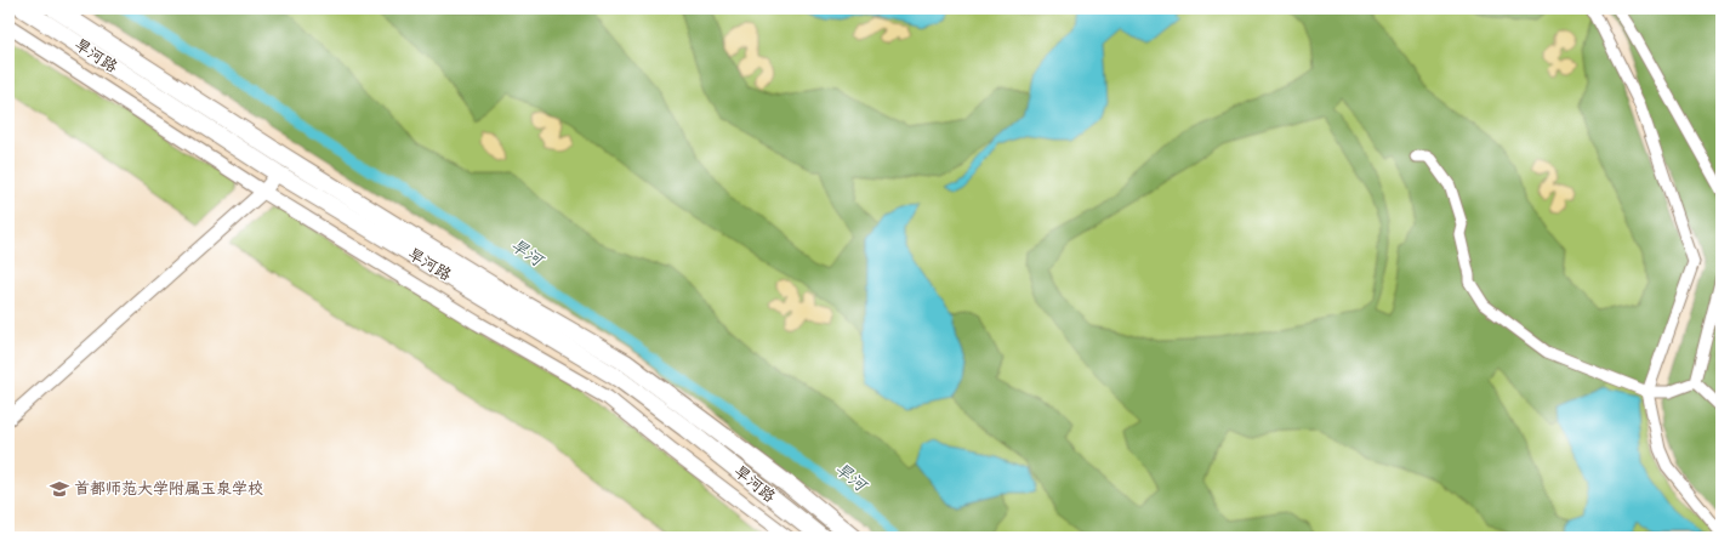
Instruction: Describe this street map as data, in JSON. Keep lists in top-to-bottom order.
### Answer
{
  "streets": {
    "main road": ["旱河路"]
  },
  "water": ["旱河"],
  "places": {
    "school or university": ["首都师范大学附属玉泉学校"]
  }
}
